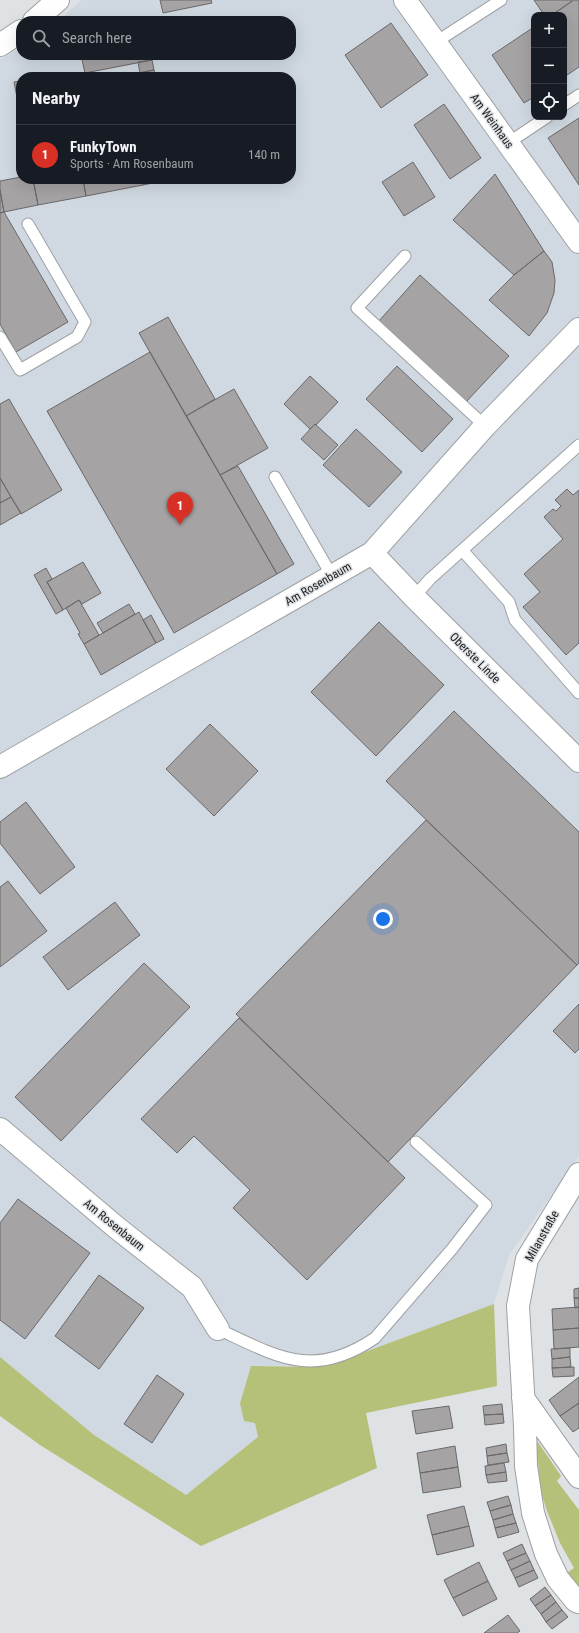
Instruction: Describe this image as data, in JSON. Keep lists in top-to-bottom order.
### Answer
{
  "streets": {
    "street": [
      "Am Weinhaus",
      "Am Rosenbaum",
      "Oberste Linde",
      "Milanstraße"
    ]
  },
  "crossings": [
    ["Am Rosenbaum", "Oberste Linde"]
  ],
  "page": {
    "map_buttons": ["+", "−"],
    "search": "Search here",
    "heading": "Nearby",
    "list": [
      {
        "mark": "1",
        "name": "FunkyTown",
        "note": "Sports · Am Rosenbaum",
        "value": "140 m"
      }
    ],
    "pins": "1"
  }
}
